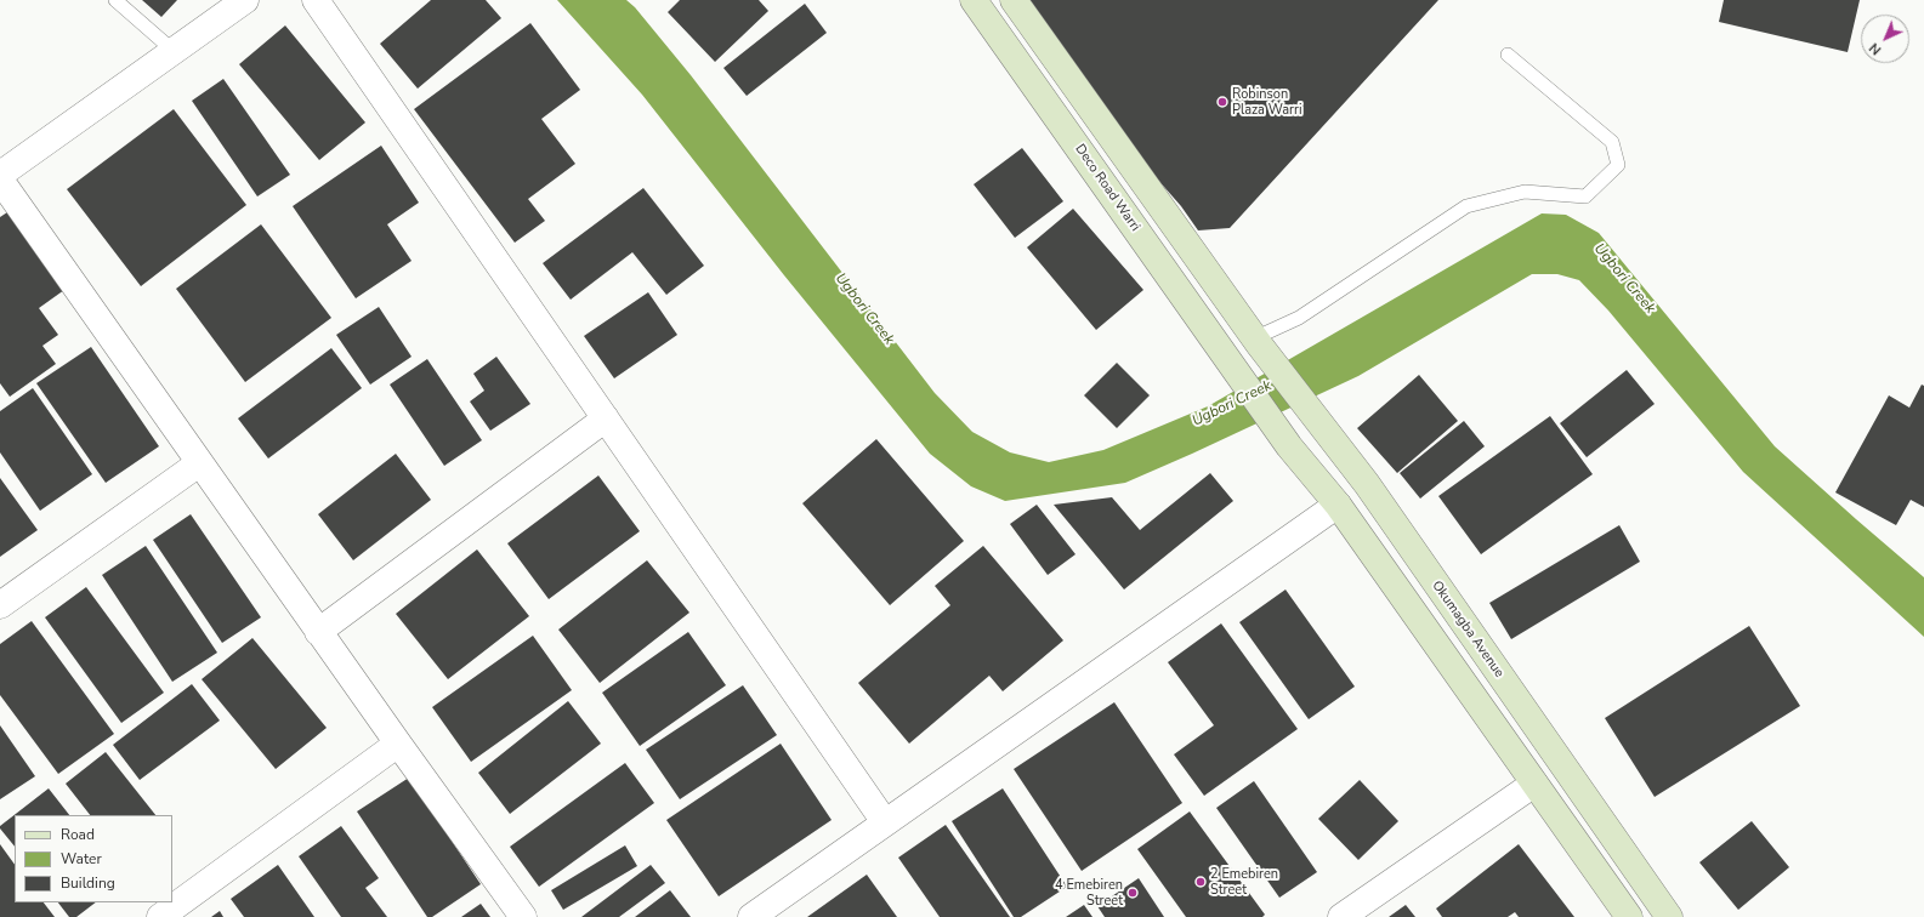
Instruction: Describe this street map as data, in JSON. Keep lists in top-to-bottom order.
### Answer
{
  "streets": {
    "main road": ["Deco Road Warri", "Okumagba Avenue"]
  },
  "water": ["Ugbori Creek"],
  "places": ["Robinson Plaza Warri", "2 Emebiren Street", "4 Emebiren Street"],
  "legend": ["Road", "Water", "Building"],
  "north": "bottom left"
}
